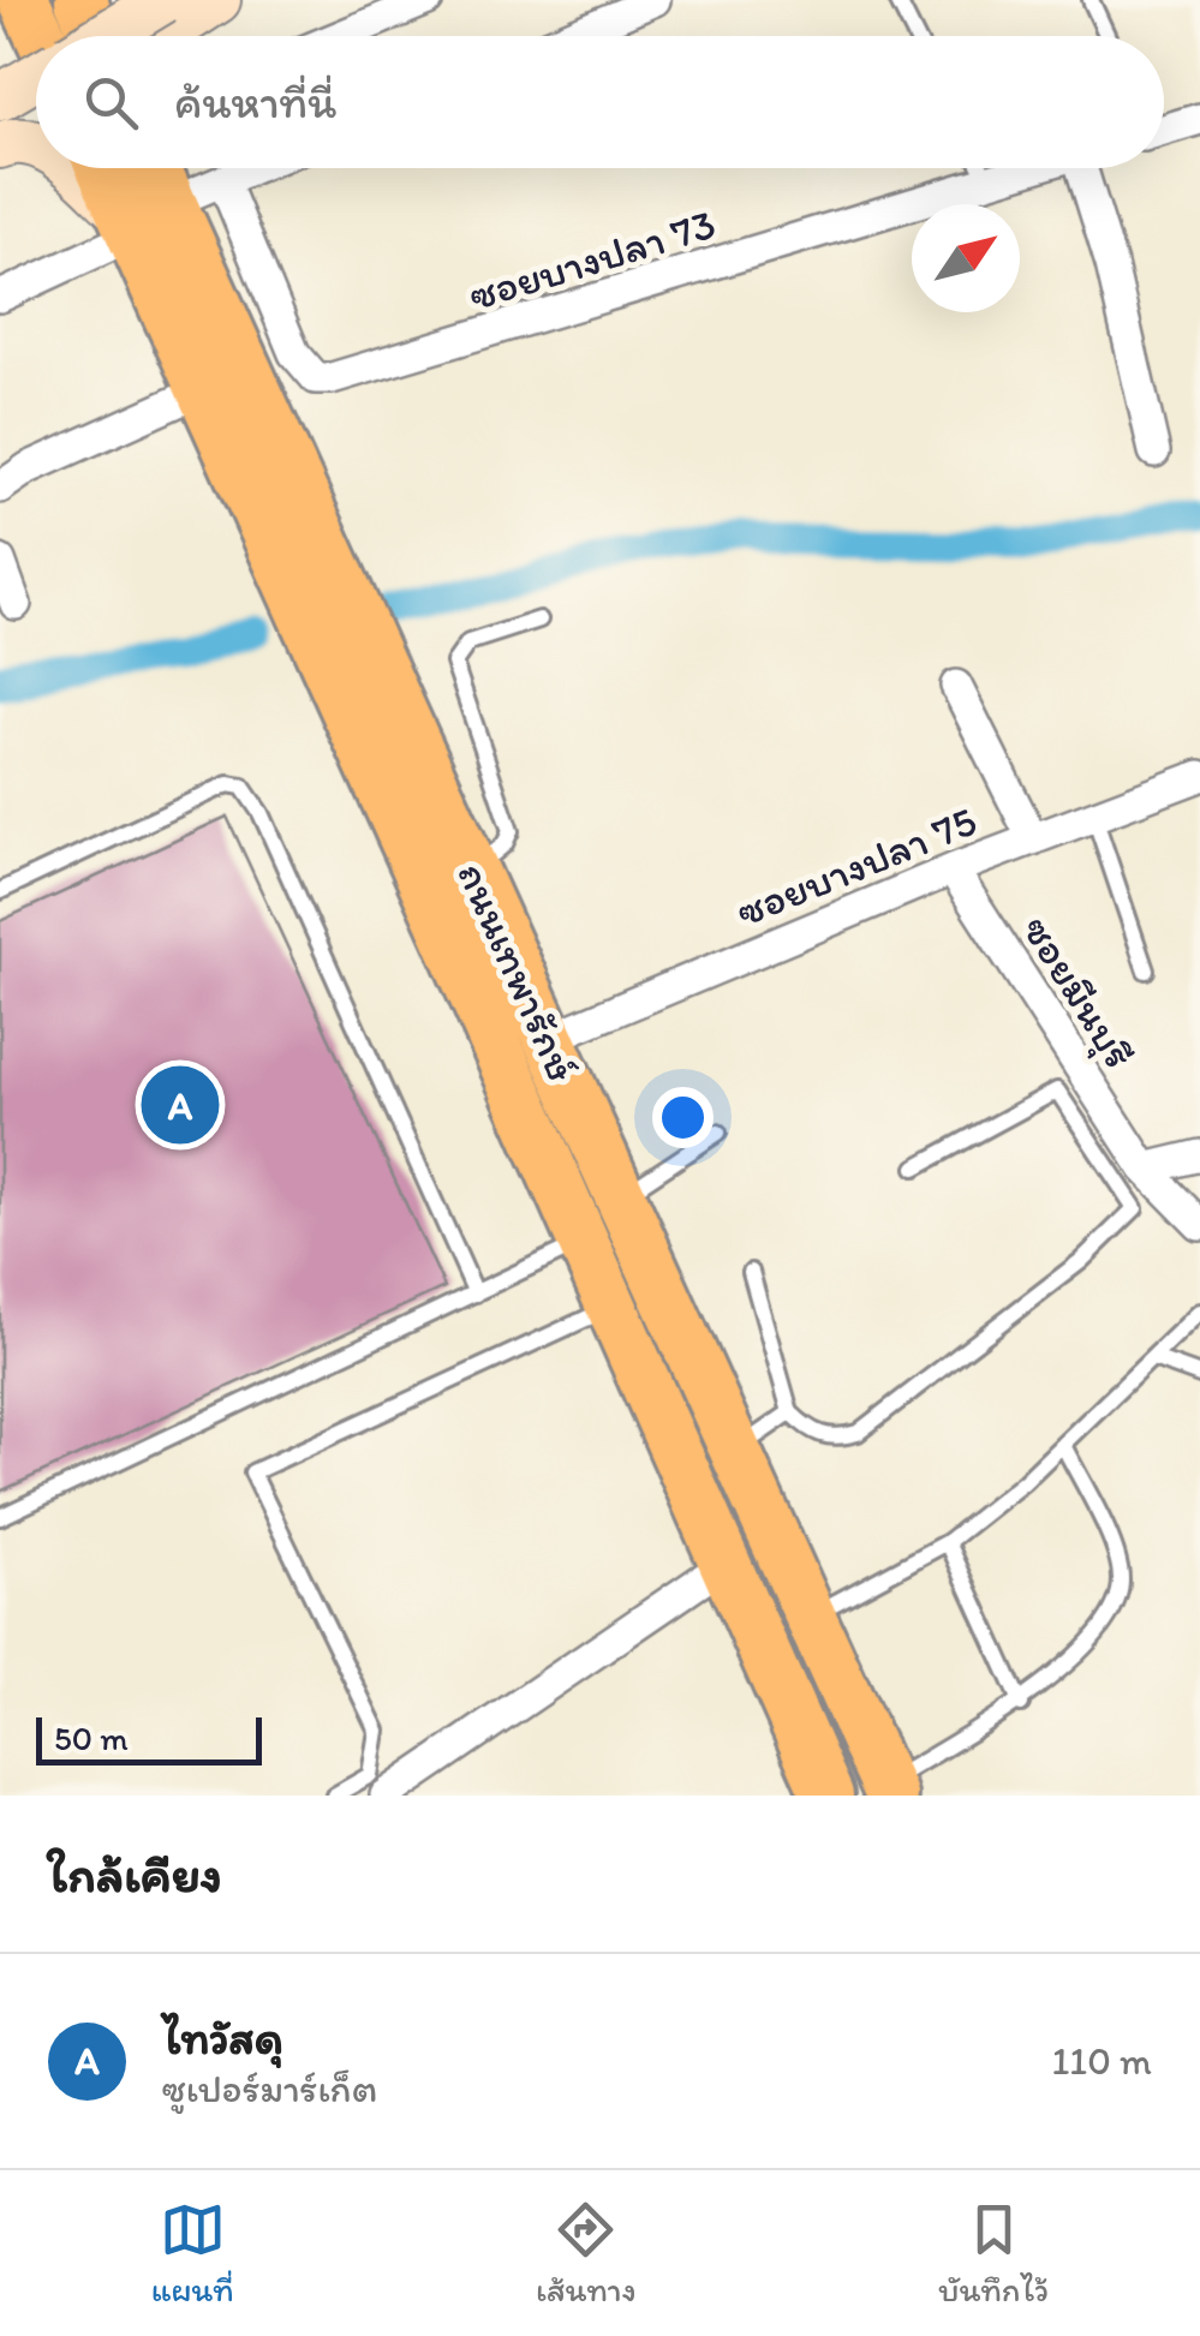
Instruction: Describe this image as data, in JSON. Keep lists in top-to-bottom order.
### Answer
{
  "streets": {
    "main road": ["ถนนเทพารักษ์"],
    "street": ["ซอยบางปลา 73", "ซอยบางปลา 75", "ซอยมีนบุรี"]
  },
  "crossings": [
    ["ซอยบางปลา 75", "ถนนเทพารักษ์"],
    ["ซอยบางปลา 75", "ซอยมีนบุรี"]
  ],
  "scale_bar": "50 m",
  "north": "top right",
  "page": {
    "search": "ค้นหาที่นี่",
    "pins": "A",
    "scale": "50 m",
    "heading": "ใกล้เคียง",
    "list": [
      {
        "mark": "A",
        "name": "ไทวัสดุ",
        "note": "ซูเปอร์มาร์เก็ต",
        "value": "110 m"
      }
    ],
    "nav": ["แผนที่", "เส้นทาง", "บันทึกไว้"]
  }
}
